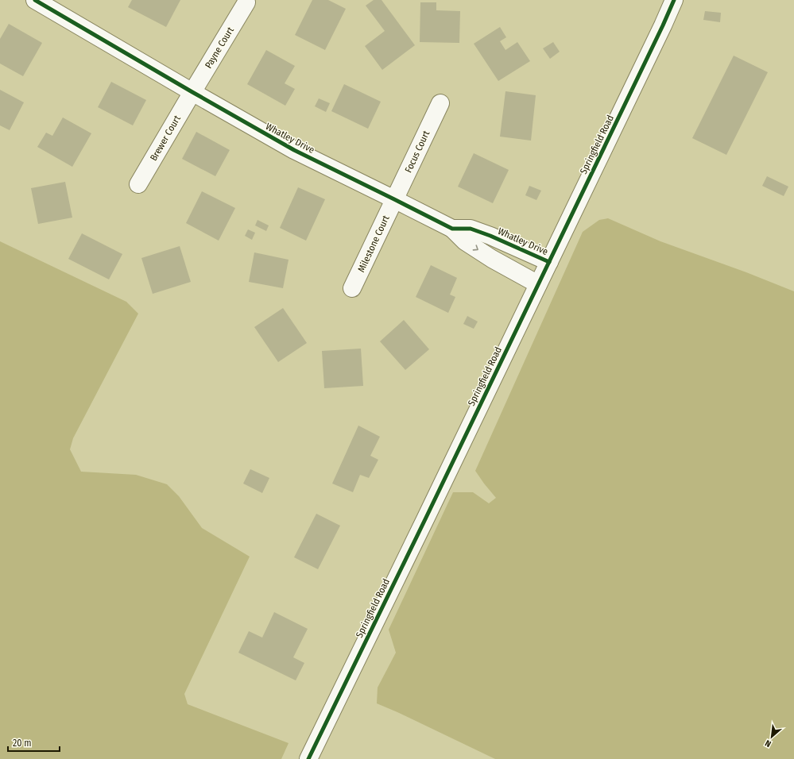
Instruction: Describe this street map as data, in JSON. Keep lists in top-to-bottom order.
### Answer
{
  "streets": {
    "street": [
      "Payne Court",
      "Brewer Court",
      "Whatley Drive",
      "Springfield Road",
      "Focus Court",
      "Milestone Court"
    ]
  },
  "crossings": [
    ["Payne Court", "Brewer Court"],
    ["Payne Court", "Whatley Drive"],
    ["Brewer Court", "Whatley Drive"],
    ["Whatley Drive", "Springfield Road"],
    ["Whatley Drive", "Focus Court"],
    ["Whatley Drive", "Milestone Court"],
    ["Focus Court", "Milestone Court"]
  ],
  "scale_bar": "20 m",
  "north": "bottom left"
}
